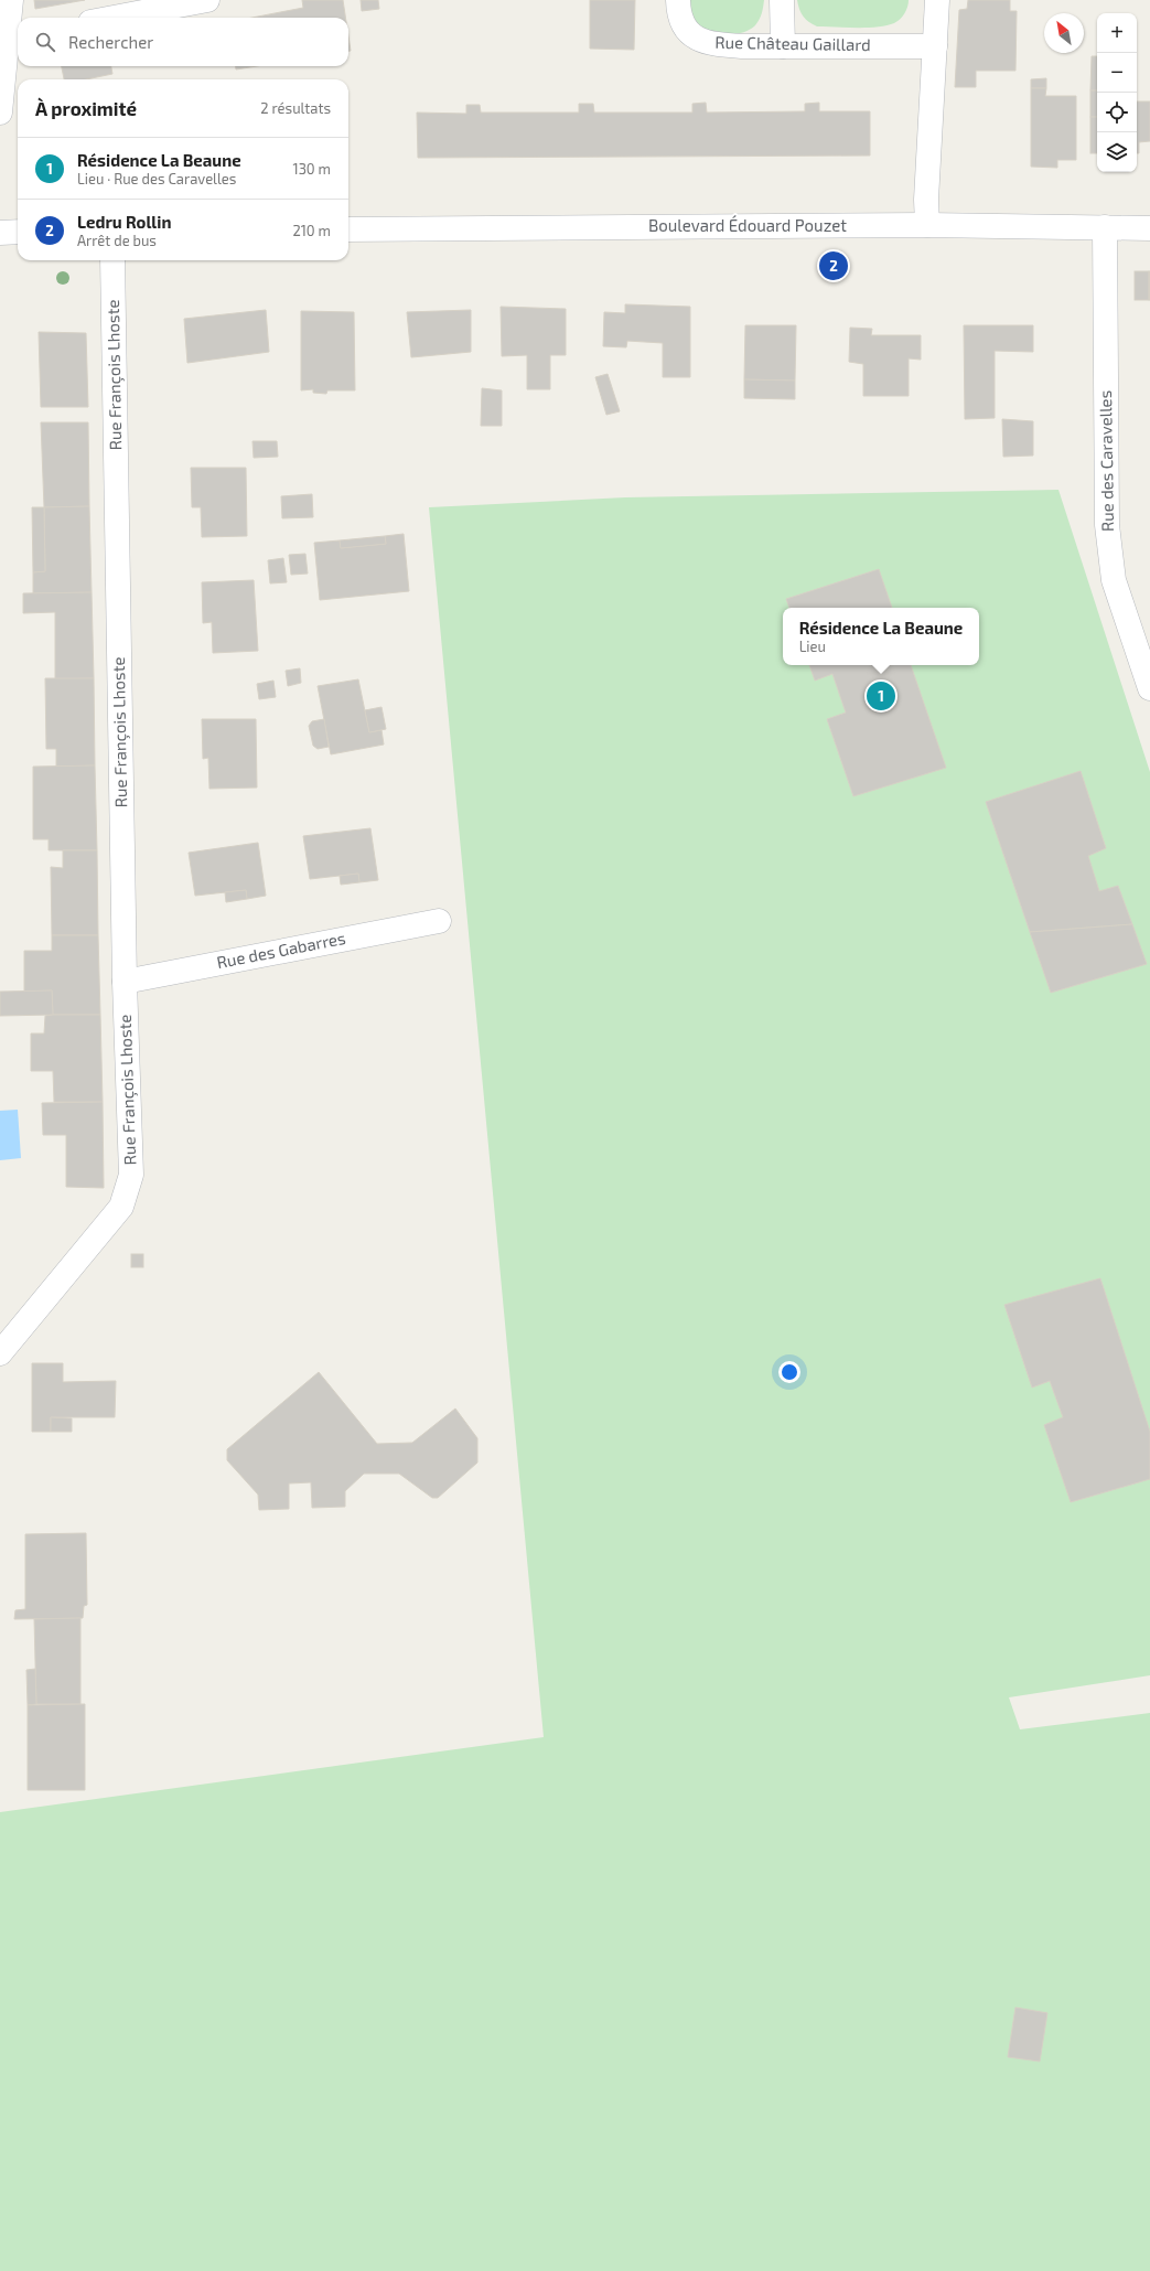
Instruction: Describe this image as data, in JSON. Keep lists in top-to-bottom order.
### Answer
{
  "streets": {
    "street": [
      "Rue Château Gaillard",
      "Boulevard Édouard Pouzet",
      "Rue François Lhoste",
      "Rue des Caravelles",
      "Rue des Gabarres"
    ]
  },
  "crossings": [
    ["Boulevard Édouard Pouzet", "Rue des Caravelles"],
    ["Rue François Lhoste", "Rue des Gabarres"]
  ],
  "north": "top left",
  "page": {
    "map_buttons": ["+", "−"],
    "search": "Rechercher",
    "heading": ["À proximité", "2 résultats"],
    "list": [
      {
        "mark": "1",
        "name": "Résidence La Beaune",
        "note": "Lieu · Rue des Caravelles",
        "value": "130 m"
      },
      {
        "mark": "2",
        "name": "Ledru Rollin",
        "note": "Arrêt de bus",
        "value": "210 m"
      }
    ],
    "pins": ["2", "1"],
    "popup": ["Résidence La Beaune", "Lieu"]
  }
}
